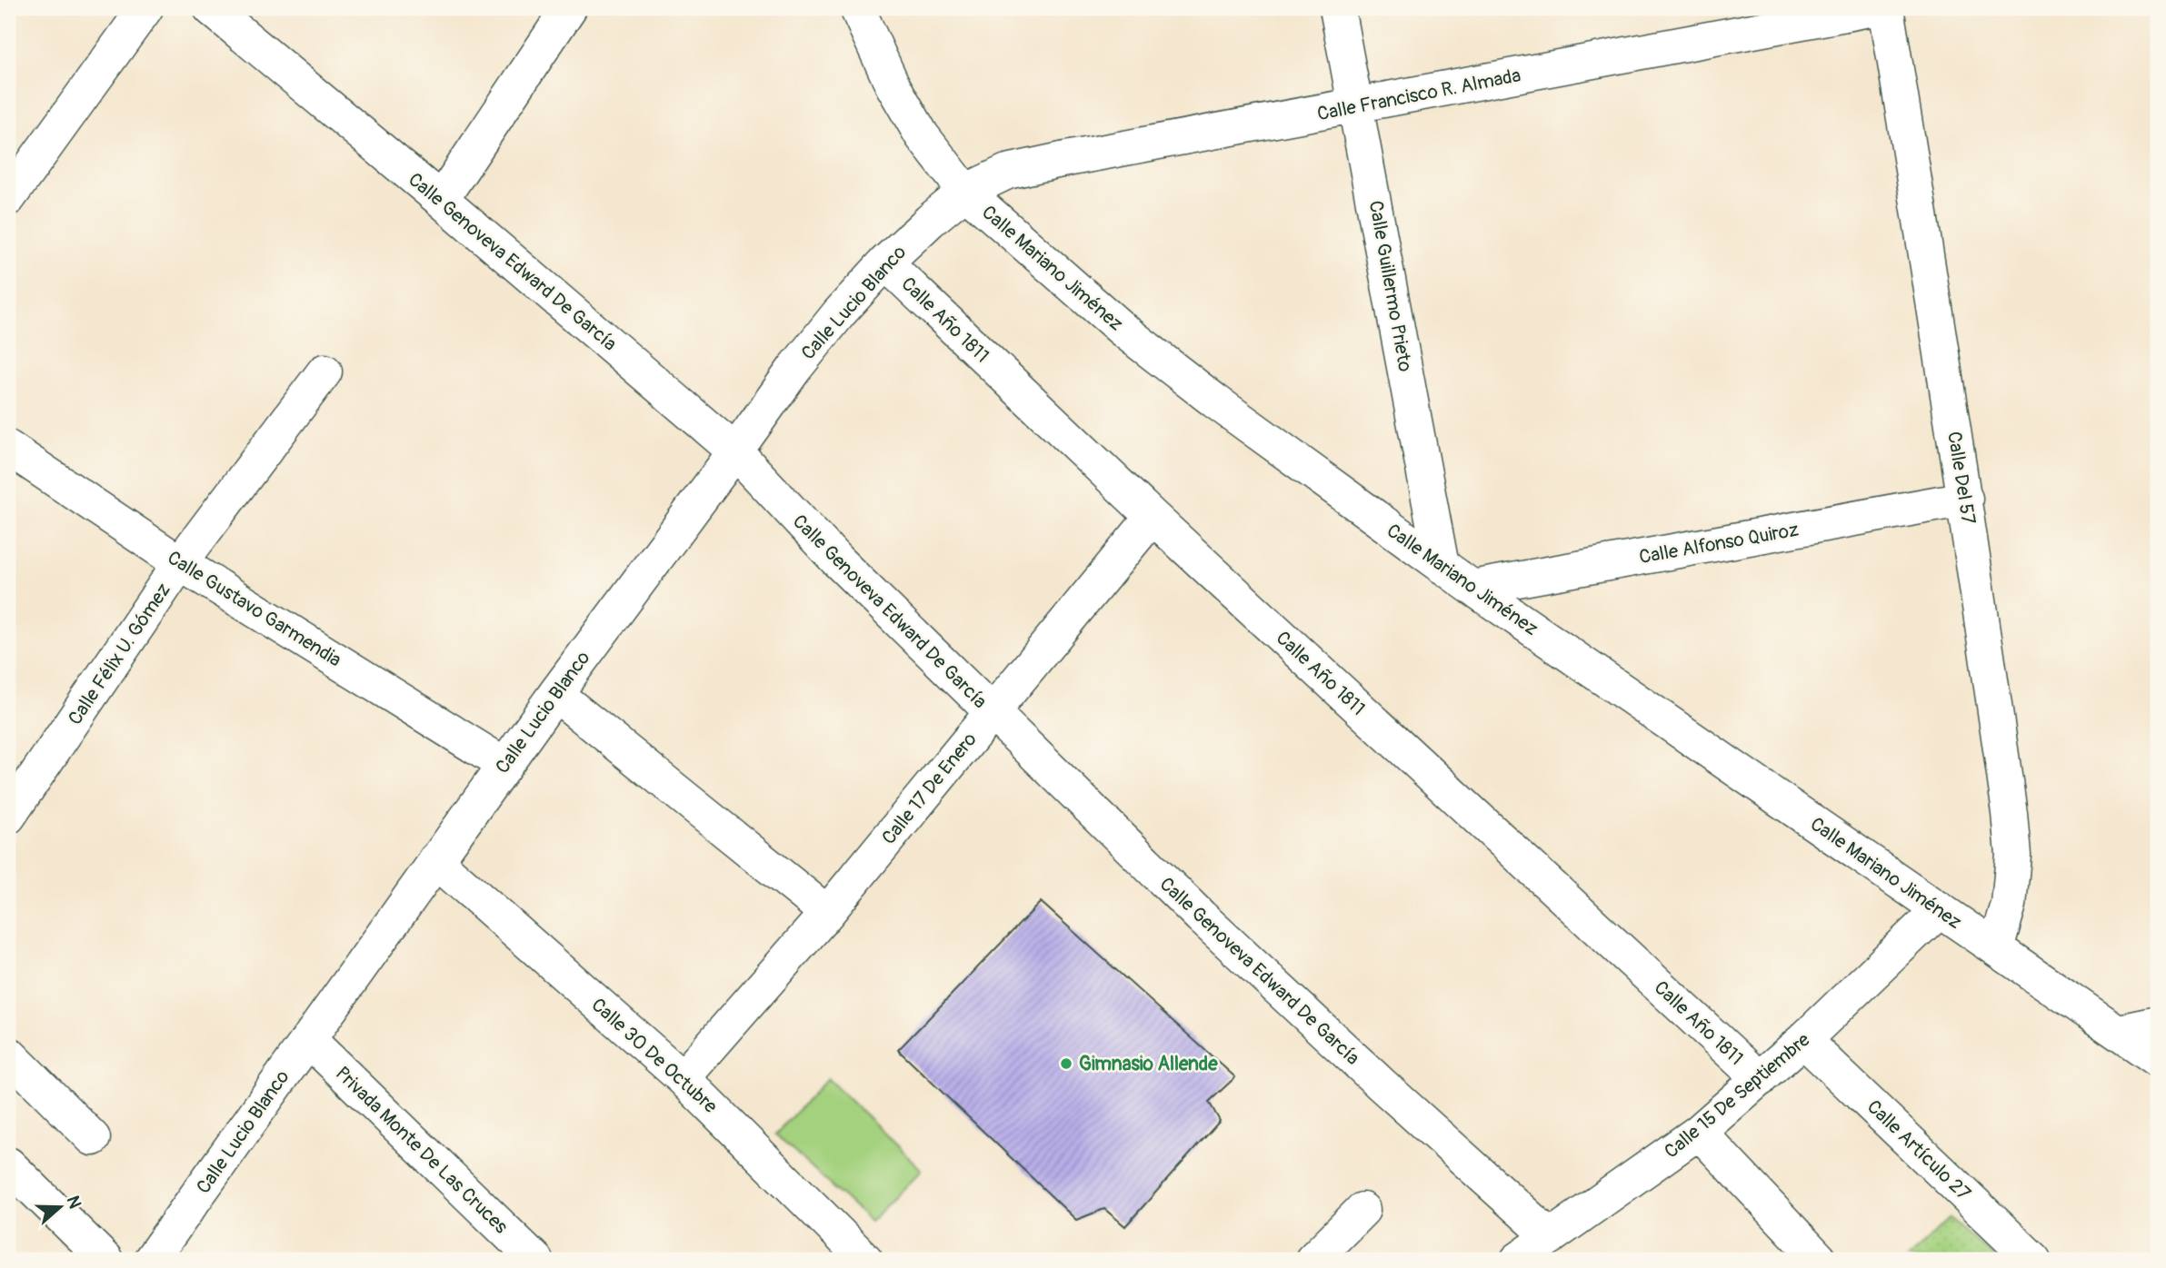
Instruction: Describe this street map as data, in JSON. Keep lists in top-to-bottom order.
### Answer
{
  "streets": {
    "street": [
      "Calle Francisco R. Almada",
      "Calle Genoveva Edward De García",
      "Calle Mariano Jiménez",
      "Calle Guillermo Prieto",
      "Calle Lucio Blanco",
      "Calle Año 1811",
      "Calle Del 57",
      "Calle Alfonso Quiroz",
      "Calle Gustavo Garmendia",
      "Calle Félix U. Gómez",
      "Calle 17 De Enero",
      "Calle 30 De Octubre",
      "Calle 15 De Septiembre",
      "Privada Monte De Las Cruces",
      "Calle Artículo 27"
    ]
  },
  "crossings": [
    ["Calle Francisco R. Almada", "Calle Mariano Jiménez"],
    ["Calle Francisco R. Almada", "Calle Guillermo Prieto"],
    ["Calle Francisco R. Almada", "Calle Lucio Blanco"],
    ["Calle Genoveva Edward De García", "Calle Lucio Blanco"],
    ["Calle Genoveva Edward De García", "Calle 17 De Enero"],
    ["Calle Genoveva Edward De García", "Calle 15 De Septiembre"],
    ["Calle Mariano Jiménez", "Calle Guillermo Prieto"],
    ["Calle Mariano Jiménez", "Calle Lucio Blanco"],
    ["Calle Mariano Jiménez", "Calle Del 57"],
    ["Calle Mariano Jiménez", "Calle Alfonso Quiroz"],
    ["Calle Mariano Jiménez", "Calle 15 De Septiembre"],
    ["Calle Lucio Blanco", "Calle Año 1811"],
    ["Calle Lucio Blanco", "Calle Gustavo Garmendia"],
    ["Calle Lucio Blanco", "Calle 30 De Octubre"],
    ["Calle Lucio Blanco", "Privada Monte De Las Cruces"],
    ["Calle Año 1811", "Calle 17 De Enero"],
    ["Calle Año 1811", "Calle 15 De Septiembre"],
    ["Calle Del 57", "Calle Alfonso Quiroz"],
    ["Calle Gustavo Garmendia", "Calle Félix U. Gómez"],
    ["Calle 17 De Enero", "Calle 30 De Octubre"],
    ["Calle 15 De Septiembre", "Calle Artículo 27"]
  ],
  "places": ["Gimnasio Allende"],
  "north": "right"
}
